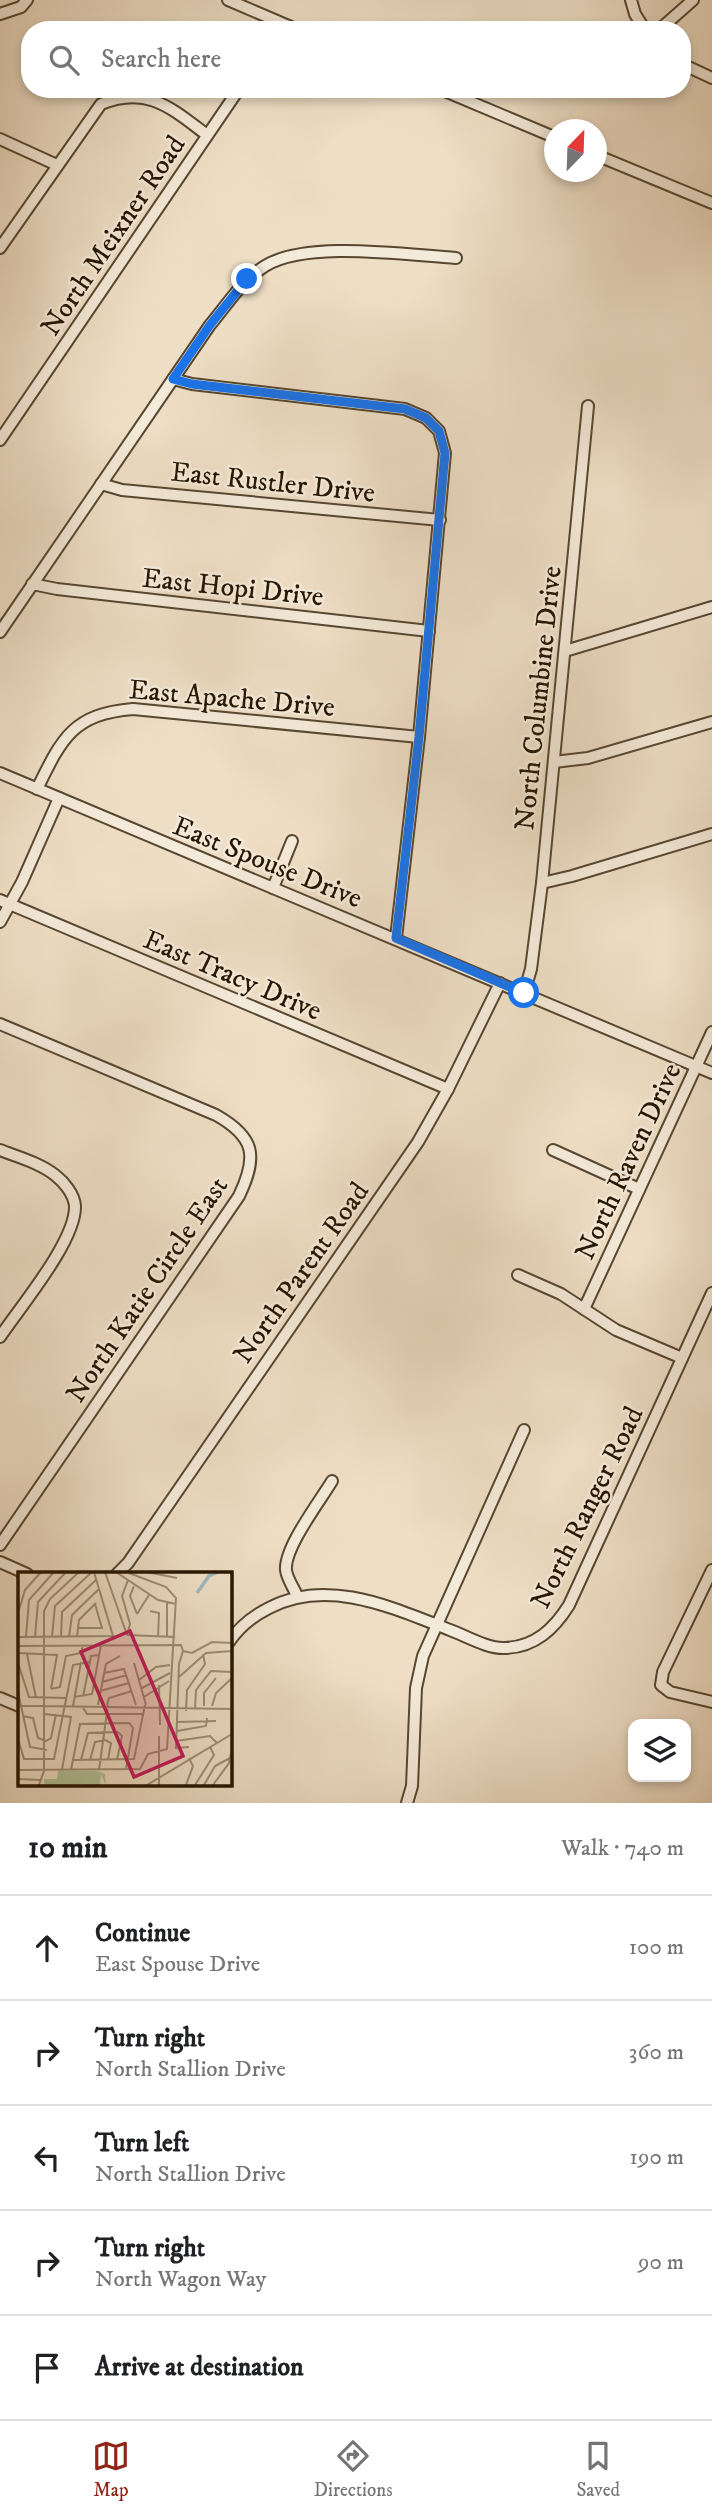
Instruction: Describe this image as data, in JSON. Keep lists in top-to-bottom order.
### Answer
{
  "streets": {
    "street": [
      "North Meixner Road",
      "East Rustler Drive",
      "East Hopi Drive",
      "East Apache Drive",
      "North Columbine Drive",
      "East Spouse Drive",
      "East Tracy Drive",
      "North Raven Drive",
      "North Parent Road",
      "North Katie Circle East",
      "North Ranger Road"
    ]
  },
  "crossings": [
    ["East Apache Drive", "East Spouse Drive"],
    ["North Columbine Drive", "East Spouse Drive"],
    ["East Spouse Drive", "North Raven Drive"],
    ["East Spouse Drive", "North Parent Road"],
    ["East Tracy Drive", "North Parent Road"]
  ],
  "north": "top right",
  "page": {
    "search": "Search here",
    "heading": ["10 min", "Walk · 740 m"],
    "list": [
      ["Continue", "East Spouse Drive", "100 m"],
      ["Turn right", "North Stallion Drive", "360 m"],
      ["Turn left", "North Stallion Drive", "190 m"],
      ["Turn right", "North Wagon Way", "90 m"],
      "Arrive at destination"
    ],
    "nav": ["Map", "Directions", "Saved"]
  }
}
